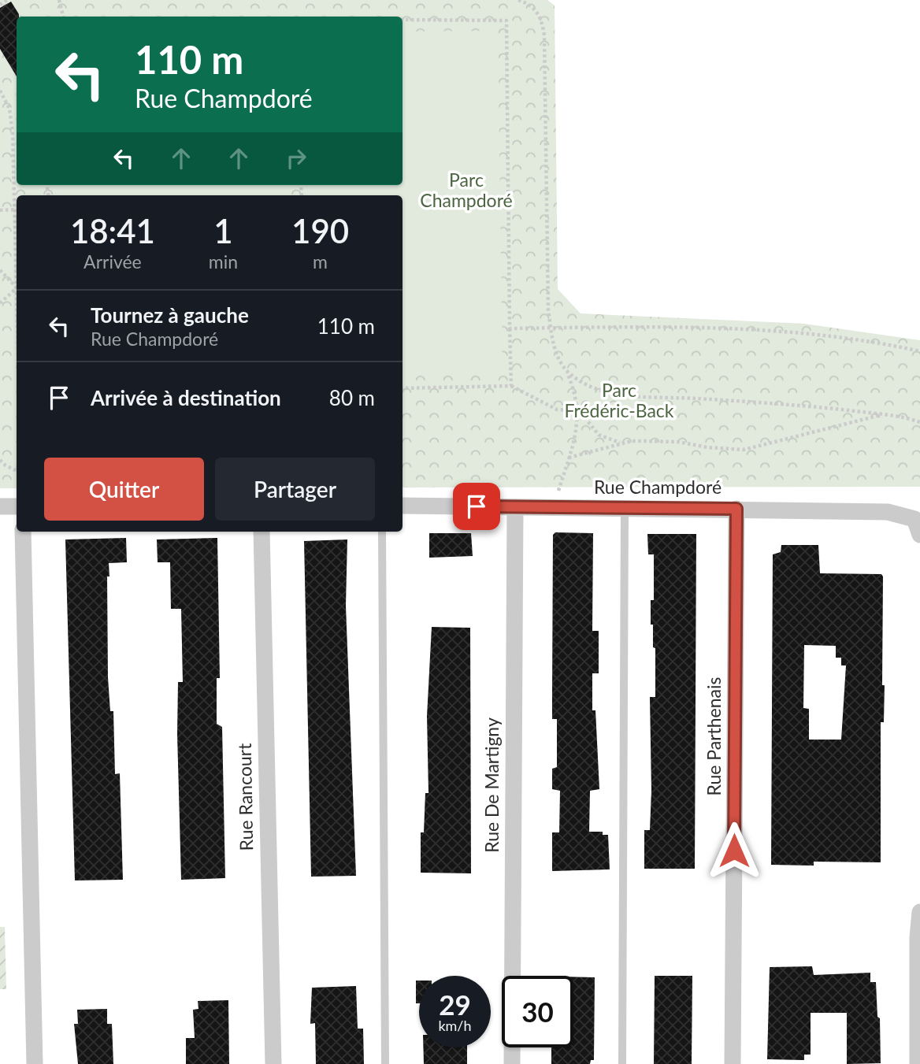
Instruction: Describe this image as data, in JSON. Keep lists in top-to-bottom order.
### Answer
{
  "streets": {
    "street": [
      "Rue Champdoré",
      "Rue Parthenais",
      "Rue De Martigny",
      "Rue Rancourt"
    ]
  },
  "crossings": [
    ["Rue Champdoré", "Rue Parthenais"],
    ["Rue Champdoré", "Rue De Martigny"]
  ],
  "parks": ["Parc Champdoré", "Parc Frédéric-Back"],
  "page": {
    "turn": ["110 m", "Rue Champdoré"],
    "eta": [
      "18:41",
      "Arrivée",
      "1",
      "min",
      "190",
      "m"
    ],
    "list": [
      {
        "name": "Tournez à gauche",
        "note": "Rue Champdoré",
        "value": "110 m"
      },
      {
        "name": "Arrivée à destination",
        "value": "80 m"
      }
    ],
    "buttons": ["Quitter", "Partager"],
    "speed": "29 km/h",
    "limit": "30"
  }
}
